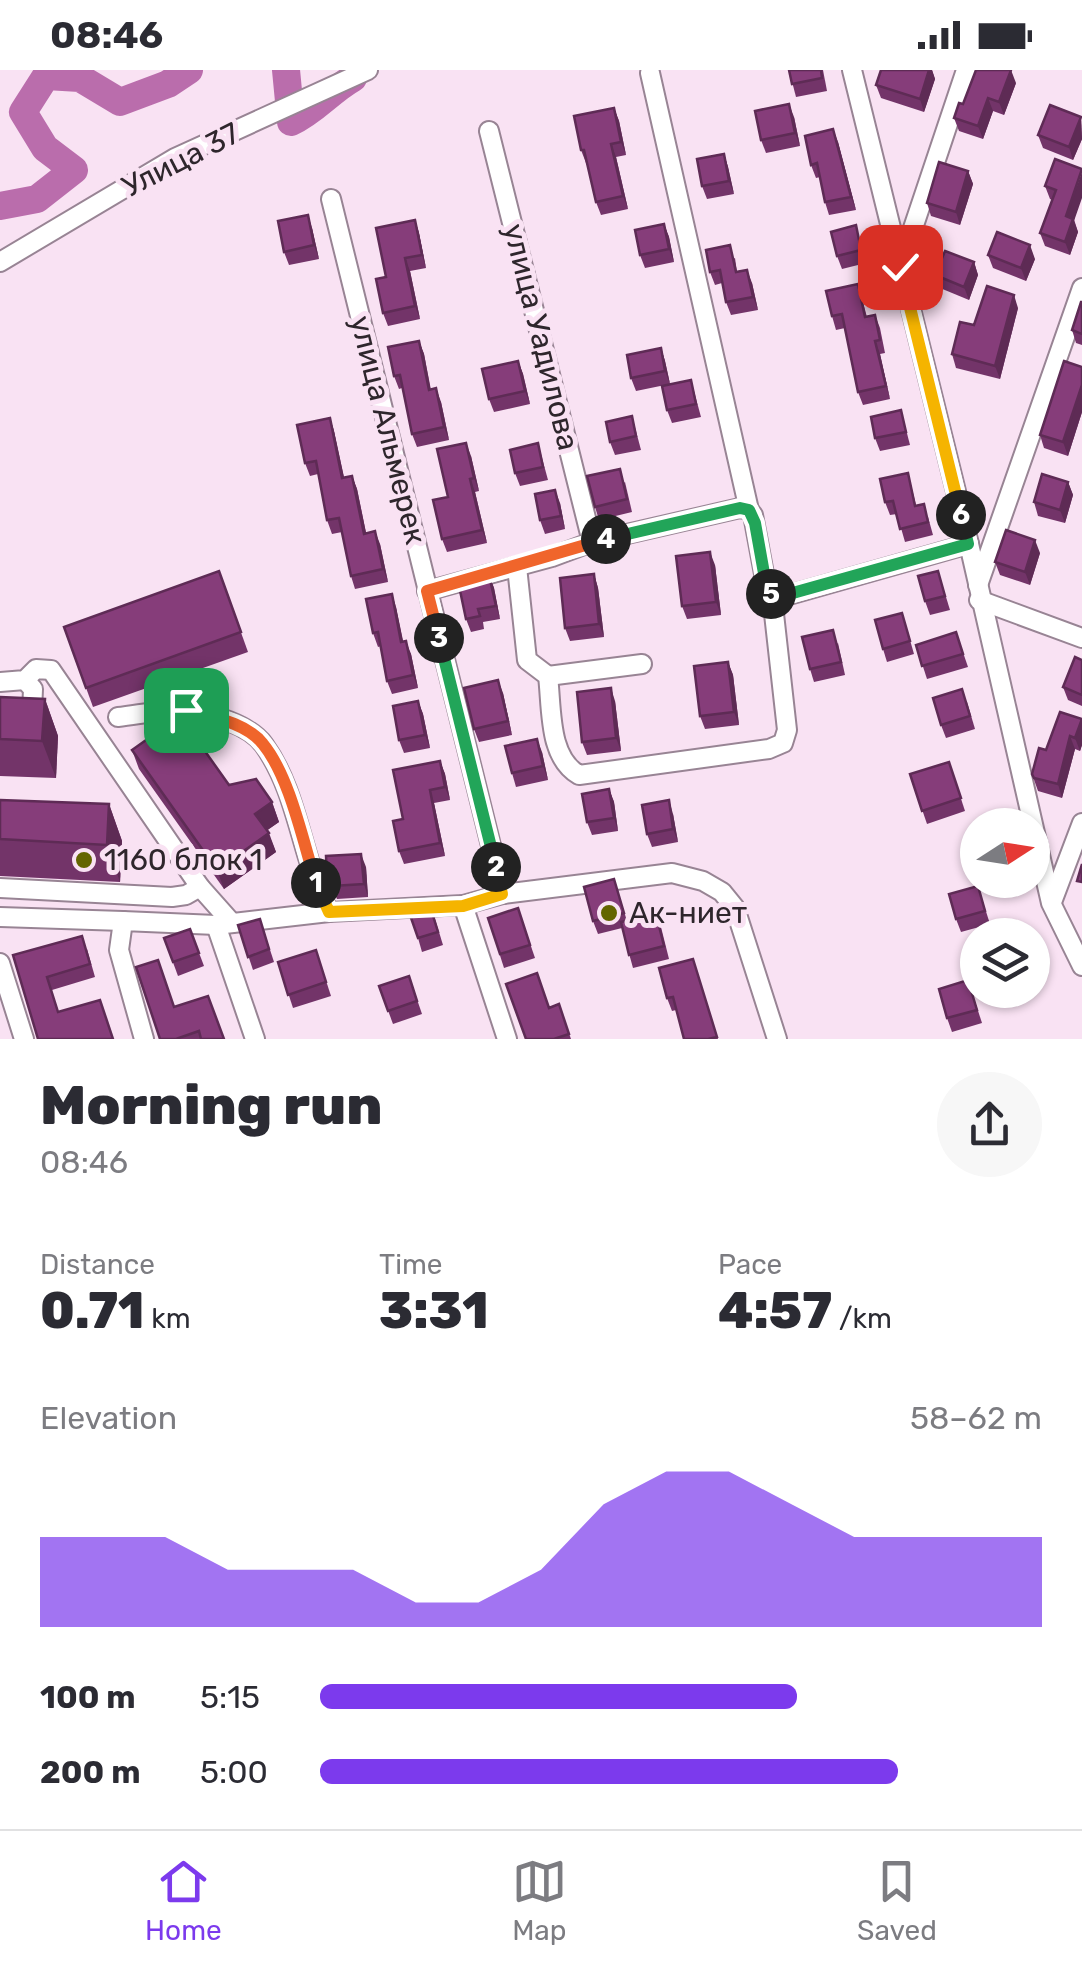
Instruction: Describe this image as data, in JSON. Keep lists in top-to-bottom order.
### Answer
{
  "streets": {
    "street": ["Улица 37", "улица Уадилова", "улица Альмерек"]
  },
  "places": ["1160 блок 1", "Ак-ниет"],
  "north": "right",
  "page": {
    "status": "08:46",
    "pins": [
      "6",
      "4",
      "5",
      "3",
      "2",
      "1"
    ],
    "heading": ["Morning run", "08:46"],
    "stats": [
      ["Distance", "0.71 km"],
      ["Time", "3:31"],
      ["Pace", "4:57 /km"]
    ],
    "chart": ["Elevation", "58–62 m"],
    "list": [
      {
        "name": "100 m",
        "note": "5:15"
      },
      {
        "name": "200 m",
        "note": "5:00"
      }
    ],
    "tabs": ["Home", "Map", "Saved"]
  }
}
